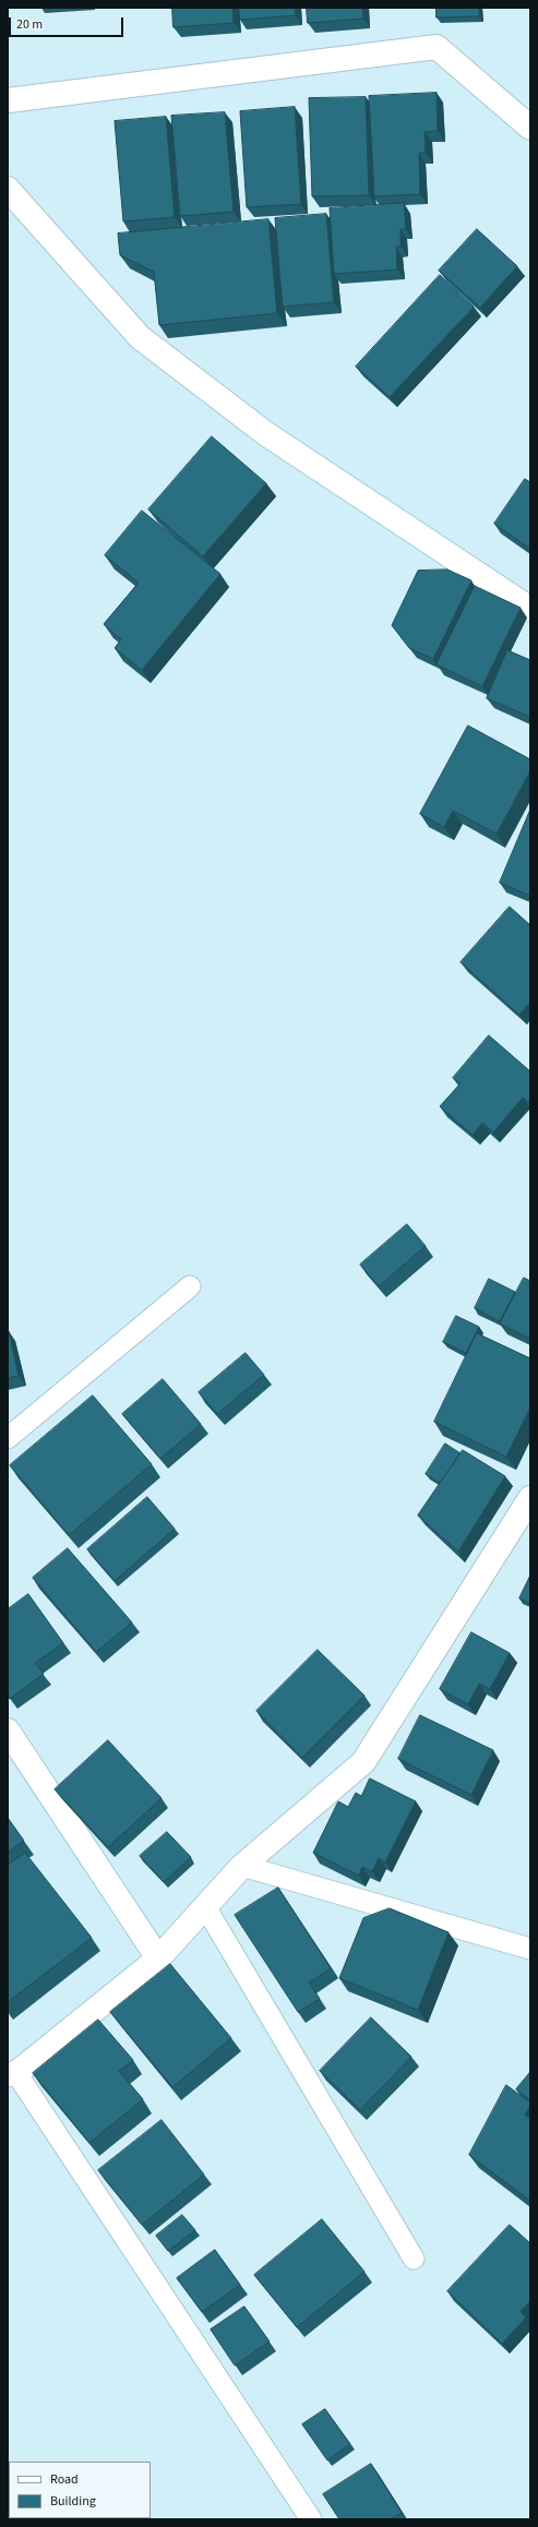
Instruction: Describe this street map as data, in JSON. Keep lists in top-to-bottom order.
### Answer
{
  "legend": ["Road", "Building"],
  "scale_bar": "20 m"
}
